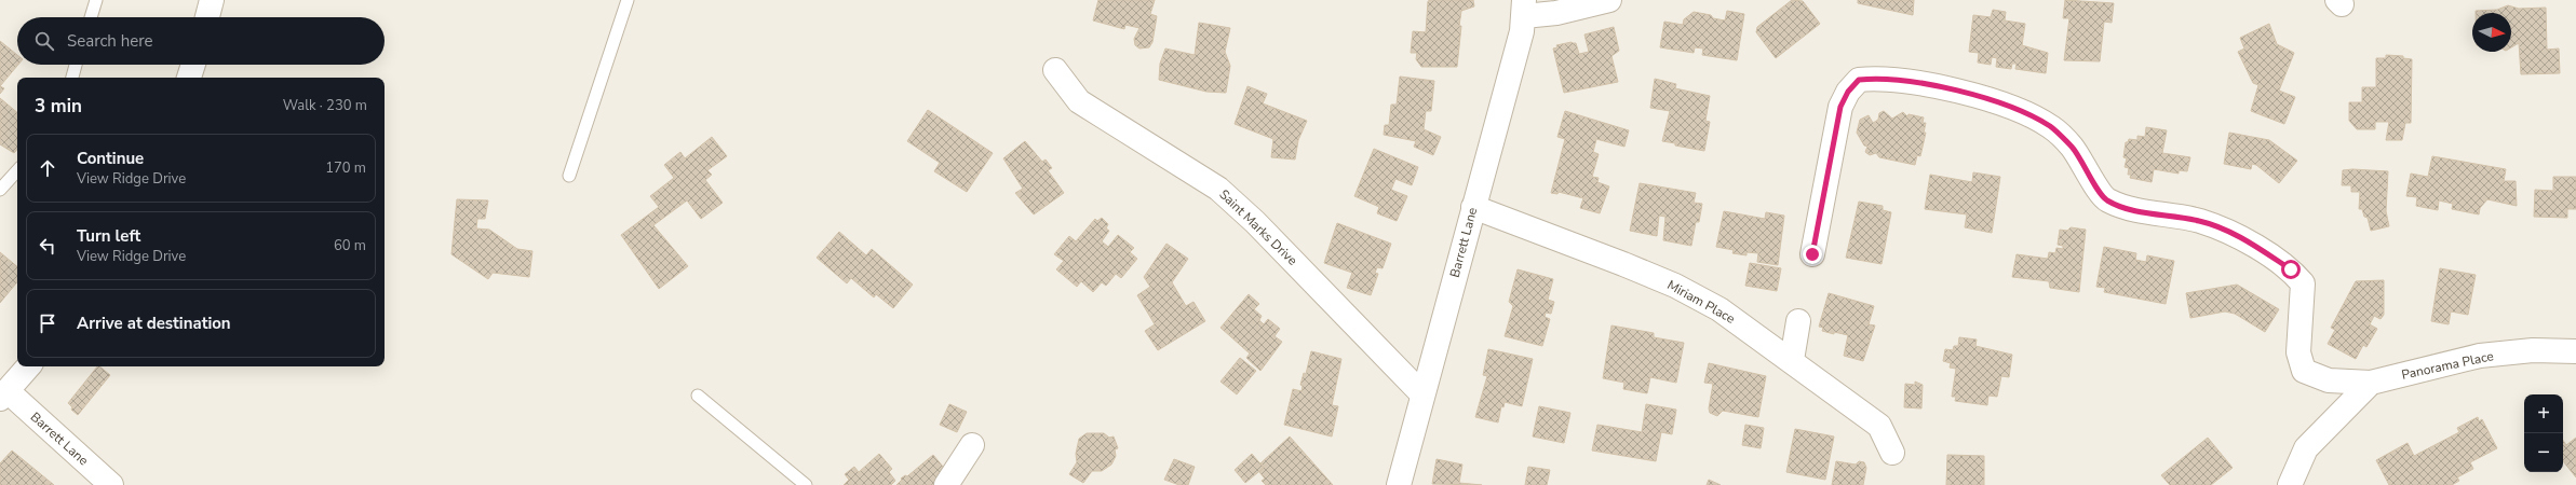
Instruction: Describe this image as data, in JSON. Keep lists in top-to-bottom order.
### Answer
{
  "streets": {
    "street": [
      "Saint Marks Drive",
      "Barrett Lane",
      "Miriam Place",
      "Panorama Place"
    ]
  },
  "crossings": [
    ["Saint Marks Drive", "Barrett Lane"],
    ["Barrett Lane", "Miriam Place"]
  ],
  "north": "right",
  "page": {
    "search": "Search here",
    "heading": ["3 min", "Walk · 230 m"],
    "list": [
      ["Continue", "View Ridge Drive", "170 m"],
      ["Turn left", "View Ridge Drive", "60 m"],
      "Arrive at destination"
    ],
    "map_buttons": ["+", "−"]
  }
}
